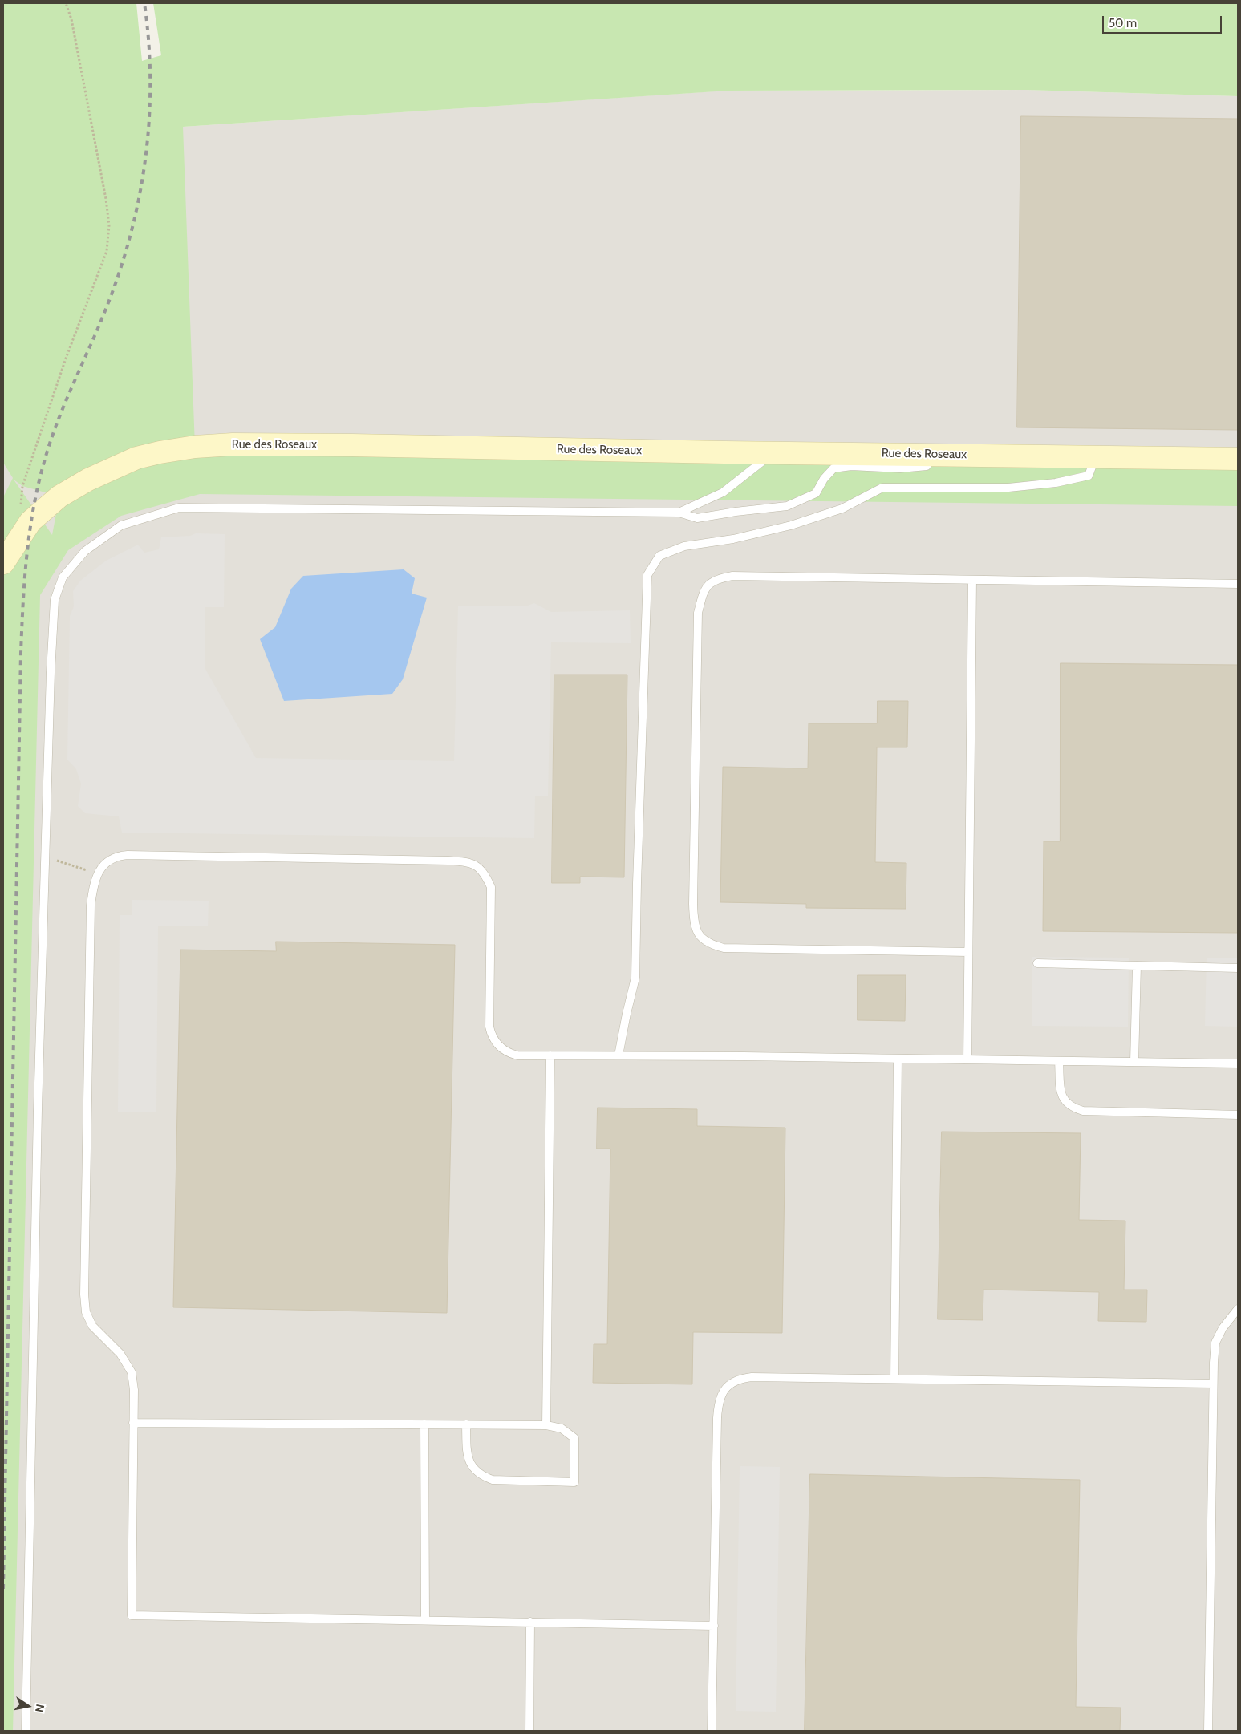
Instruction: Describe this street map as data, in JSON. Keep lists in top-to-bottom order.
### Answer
{
  "streets": {
    "street": ["Rue des Roseaux"]
  },
  "scale_bar": "50 m",
  "north": "right"
}
